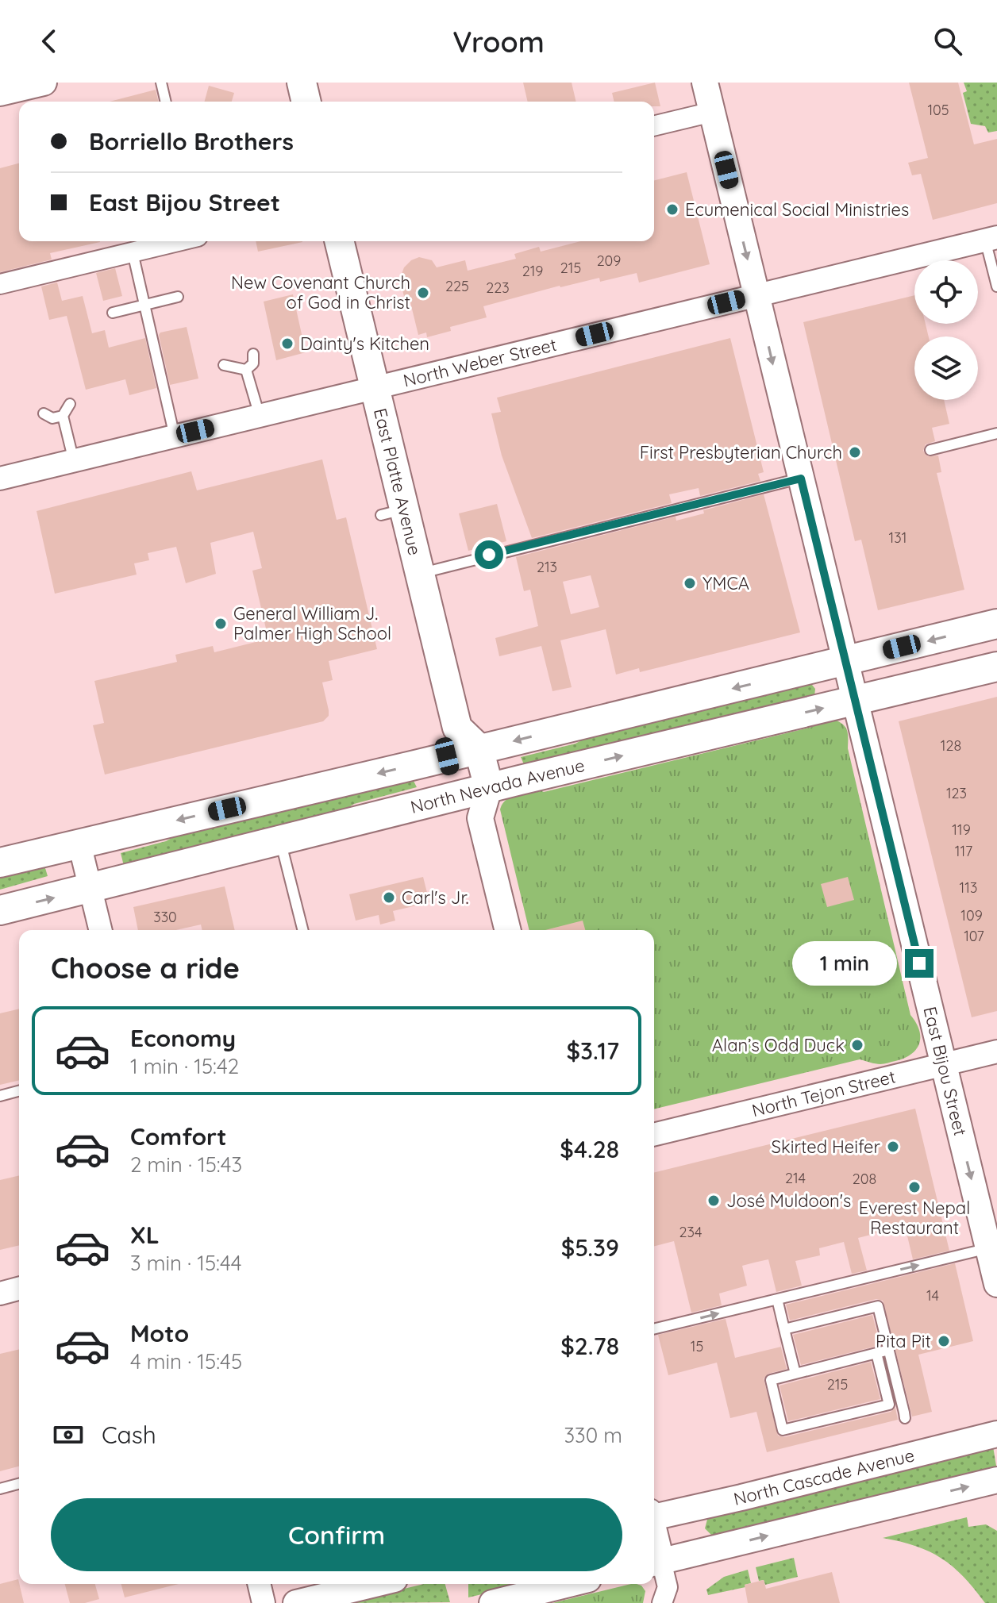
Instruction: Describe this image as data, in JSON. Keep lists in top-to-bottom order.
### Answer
{
  "streets": {
    "main road": [
      "East Platte Avenue",
      "North Nevada Avenue",
      "East Bijou Street",
      "North Cascade Avenue"
    ],
    "street": ["North Weber Street", "North Tejon Street"]
  },
  "crossings": [
    ["North Weber Street", "East Platte Avenue"],
    ["North Weber Street", "East Bijou Street"],
    ["North Nevada Avenue", "East Bijou Street"],
    ["East Bijou Street", "North Tejon Street"]
  ],
  "one_way": ["East Bijou Street"],
  "places": [
    "Ecumenical Social Ministries",
    "New Covenant Church of God in Christ",
    "Dainty's Kitchen",
    "First Presbyterian Church",
    "YMCA",
    "General William J. Palmer High School",
    "Carl's Jr.",
    "Alan’s Odd Duck",
    "Skirted Heifer",
    "Everest Nepal Restaurant",
    "José Muldoon's",
    "Pita Pit"
  ],
  "house_numbers": [
    "105",
    "209",
    "215",
    "219",
    "225",
    "223",
    "131",
    "213",
    "128",
    "123",
    "119",
    "117",
    "113",
    "109",
    "330",
    "107",
    "214",
    "208",
    "234",
    "14",
    "15",
    "215"
  ],
  "page": {
    "header": "Vroom",
    "banner": ["Borriello Brothers", "East Bijou Street"],
    "heading": "Choose a ride",
    "bubble": "1 min",
    "list": [
      {
        "name": "Economy",
        "note": "1 min · 15:42",
        "value": "$3.17"
      },
      {
        "name": "Comfort",
        "note": "2 min · 15:43",
        "value": "$4.28"
      },
      {
        "name": "XL",
        "note": "3 min · 15:44",
        "value": "$5.39"
      },
      {
        "name": "Moto",
        "note": "4 min · 15:45",
        "value": "$2.78"
      }
    ],
    "pay": ["Cash", "330 m"],
    "buttons": "Confirm"
  }
}
